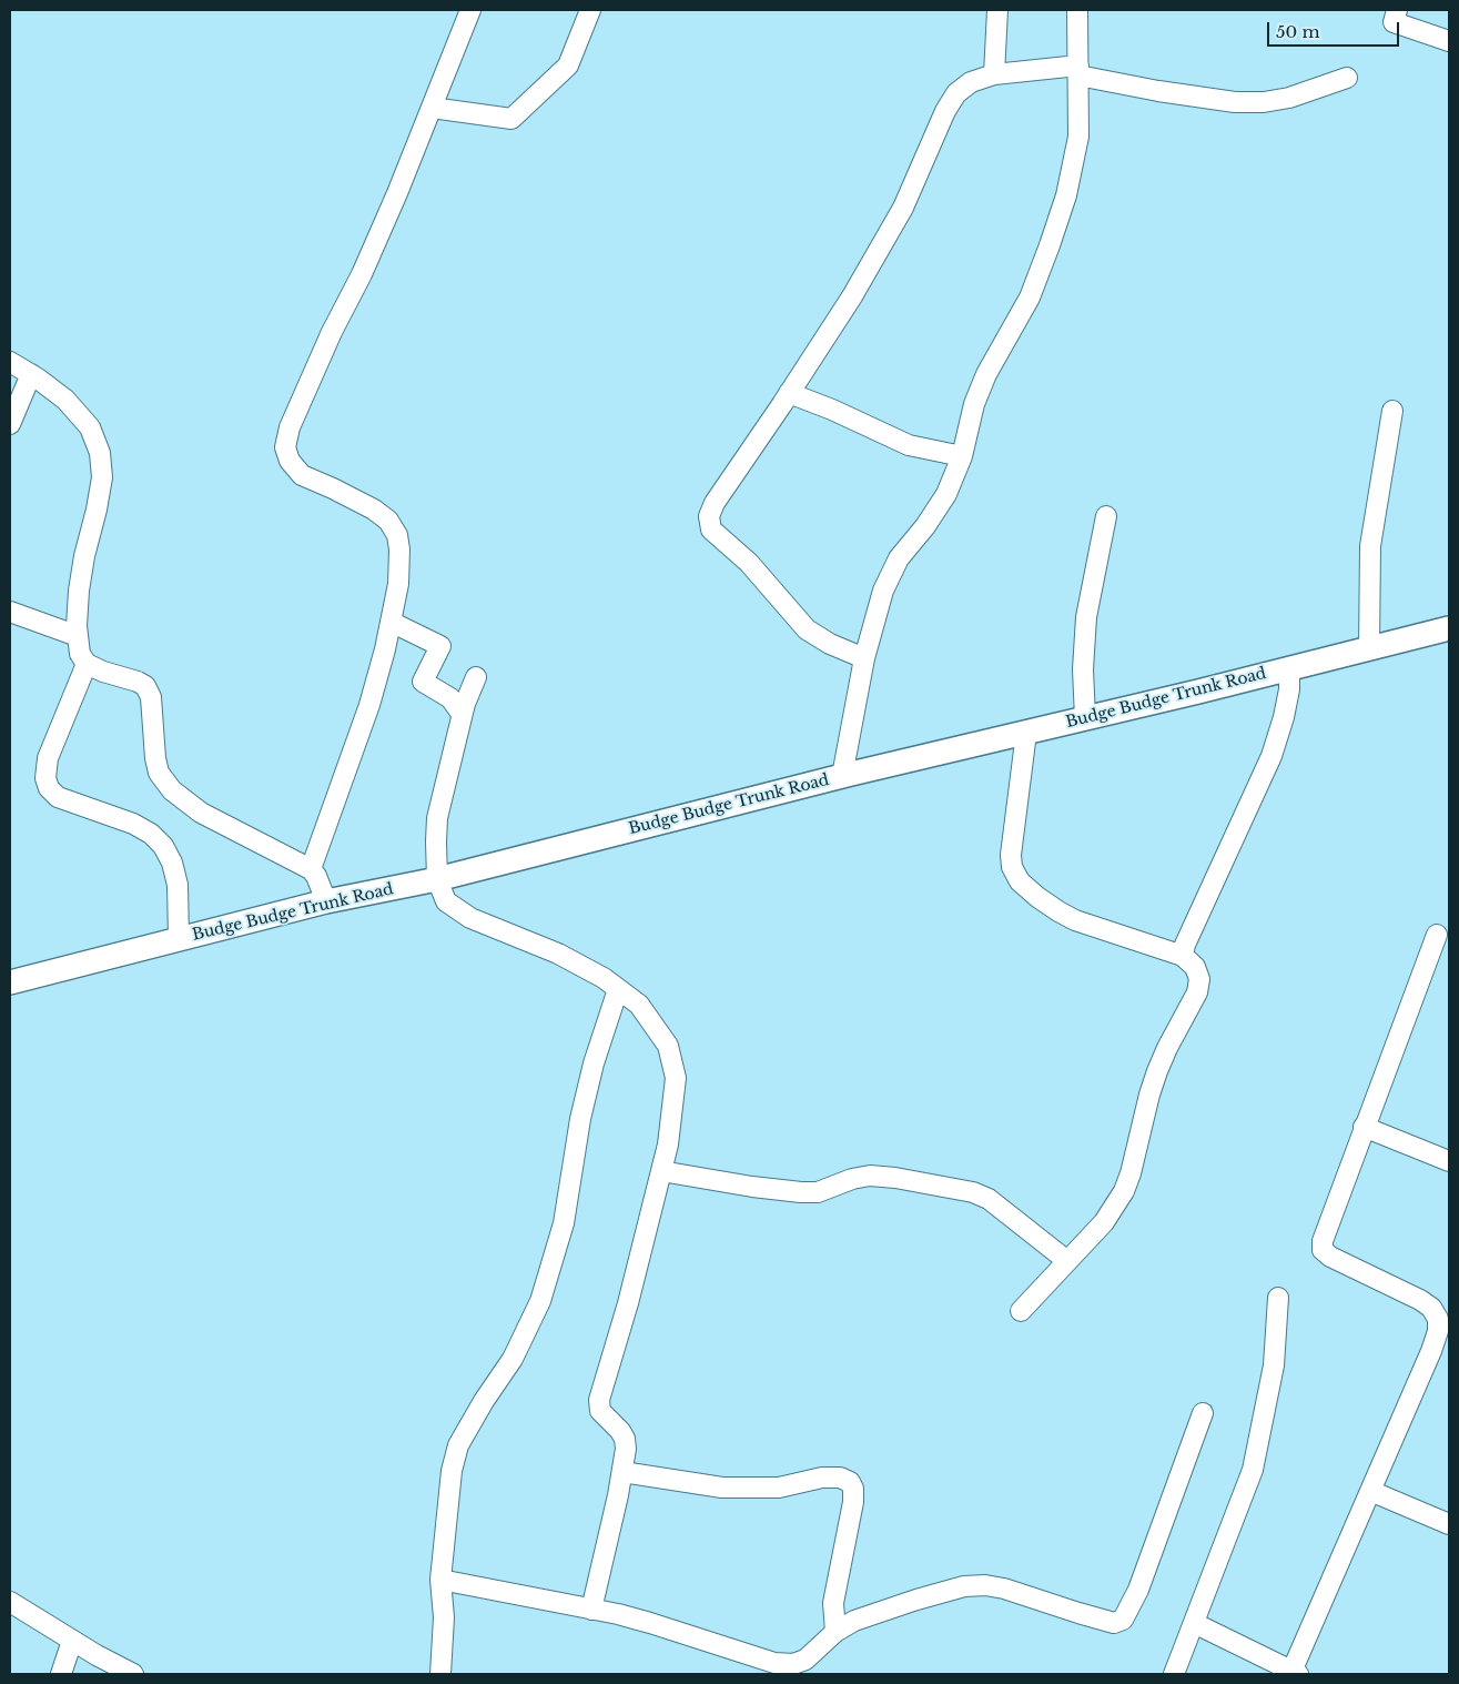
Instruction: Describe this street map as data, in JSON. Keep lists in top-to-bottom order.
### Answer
{
  "streets": {
    "main road": ["Budge Budge Trunk Road"]
  },
  "scale_bar": "50 m"
}
